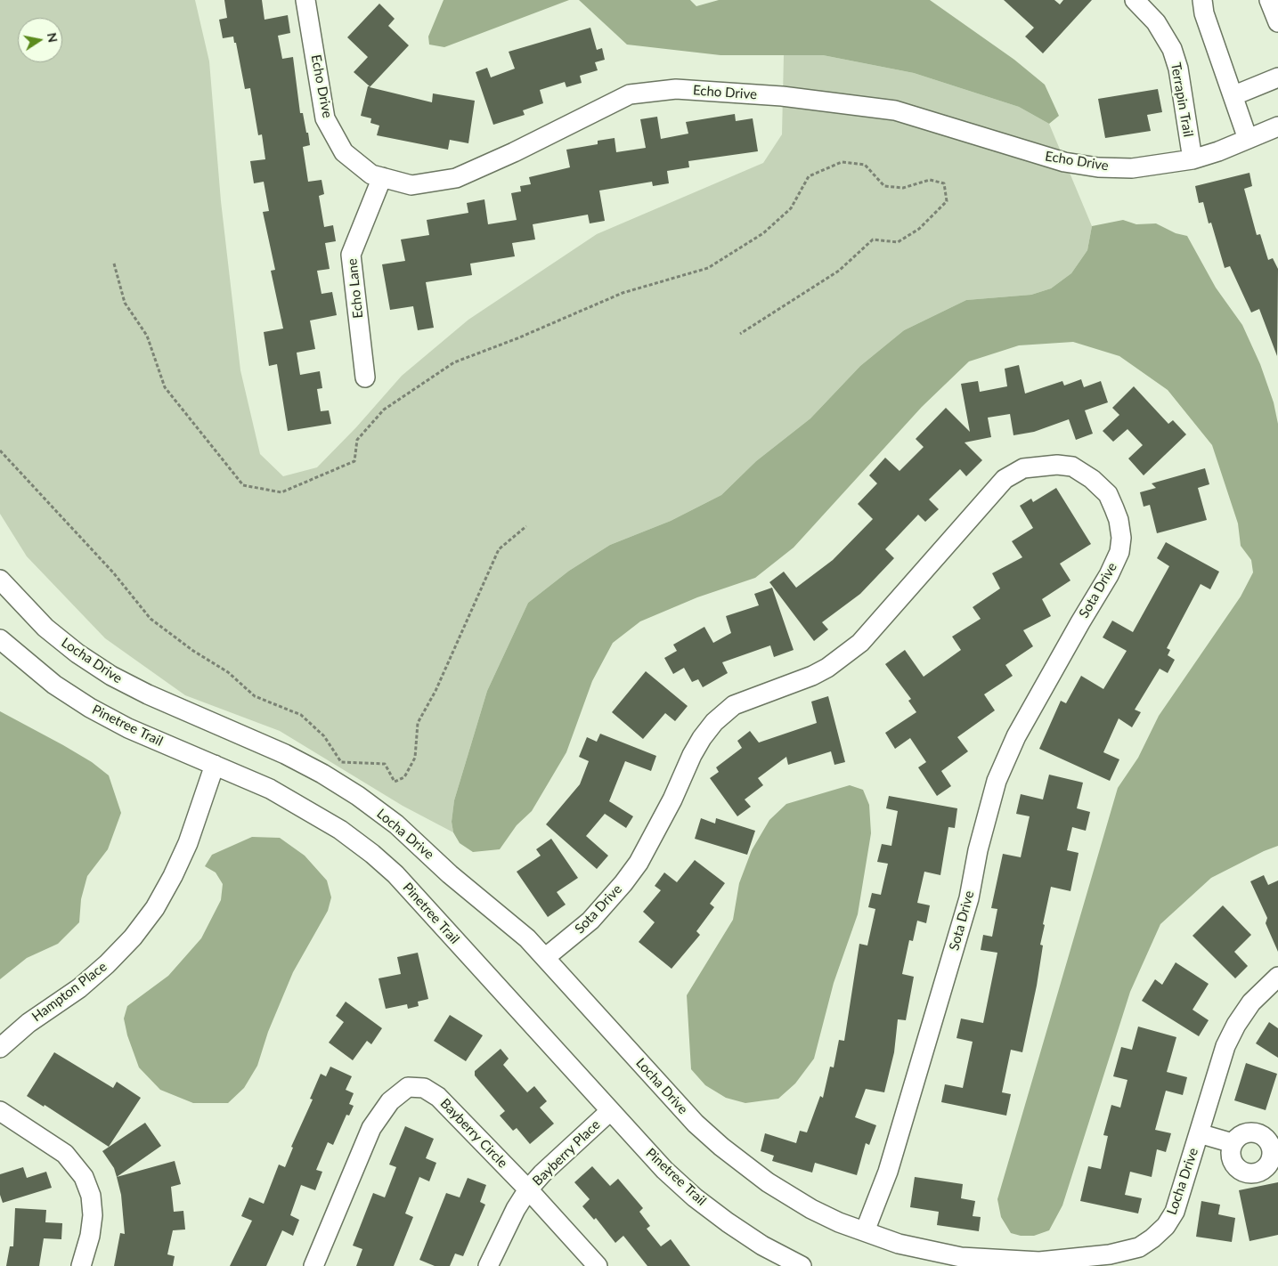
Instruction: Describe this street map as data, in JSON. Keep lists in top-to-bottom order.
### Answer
{
  "streets": {
    "street": [
      "Echo Drive",
      "Terrapin Trail",
      "Echo Lane",
      "Sota Drive",
      "Locha Drive",
      "Pinetree Trail",
      "Hampton Place",
      "Bayberry Circle",
      "Bayberry Place"
    ]
  },
  "crossings": [
    ["Echo Drive", "Terrapin Trail"],
    ["Echo Drive", "Echo Lane"],
    ["Sota Drive", "Locha Drive"],
    ["Pinetree Trail", "Hampton Place"],
    ["Pinetree Trail", "Bayberry Place"],
    ["Bayberry Circle", "Bayberry Place"]
  ],
  "north": "right"
}
